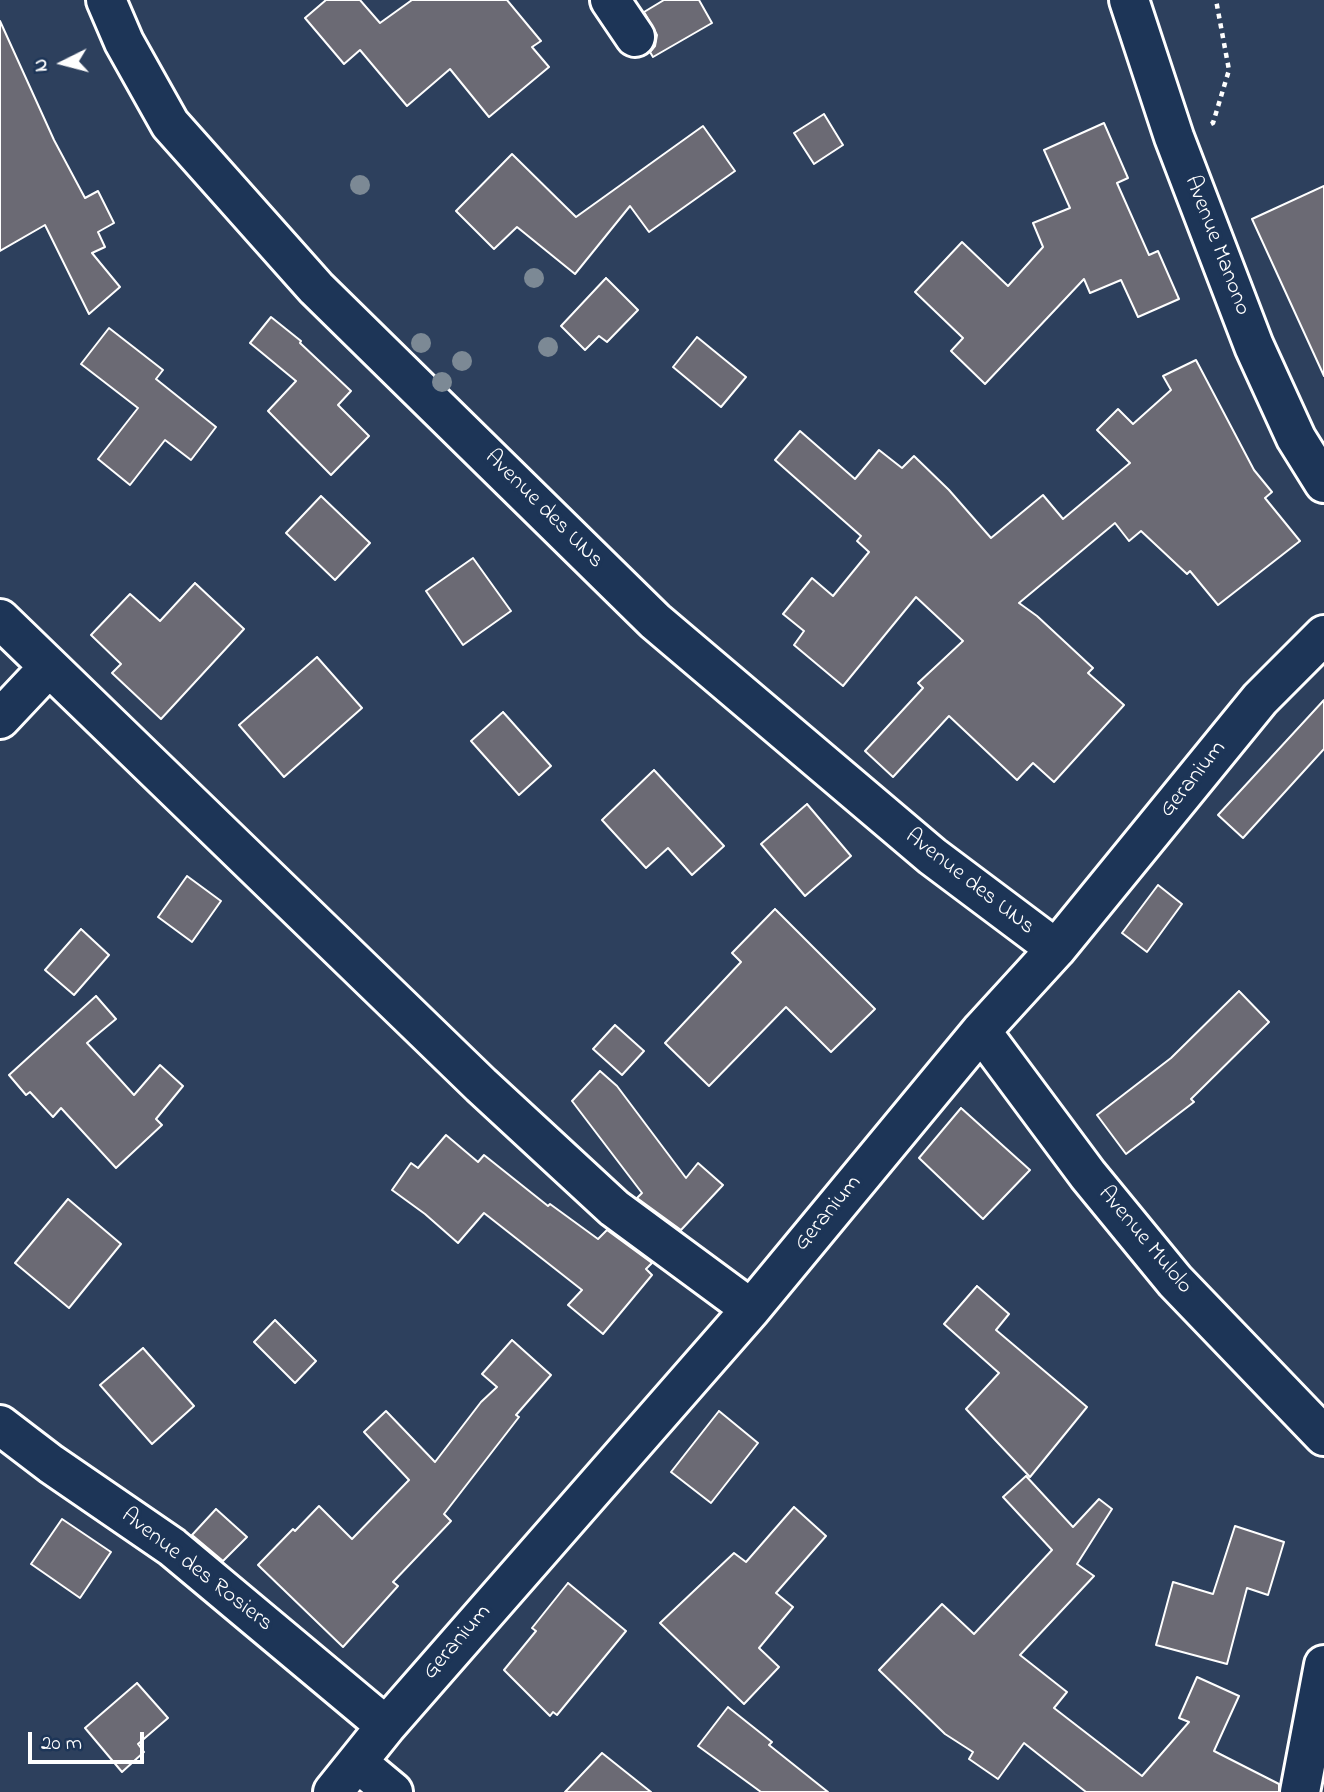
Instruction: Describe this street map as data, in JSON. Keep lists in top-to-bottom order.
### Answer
{
  "streets": {
    "street": [
      "Avenue Manono",
      "Avenue des UNs",
      "Geranium",
      "Avenue Mulolo",
      "Avenue des Rosiers"
    ]
  },
  "crossings": [
    ["Avenue des UNs", "Geranium"],
    ["Geranium", "Avenue Mulolo"],
    ["Geranium", "Avenue des Rosiers"]
  ],
  "scale_bar": "20 m",
  "north": "left"
}
